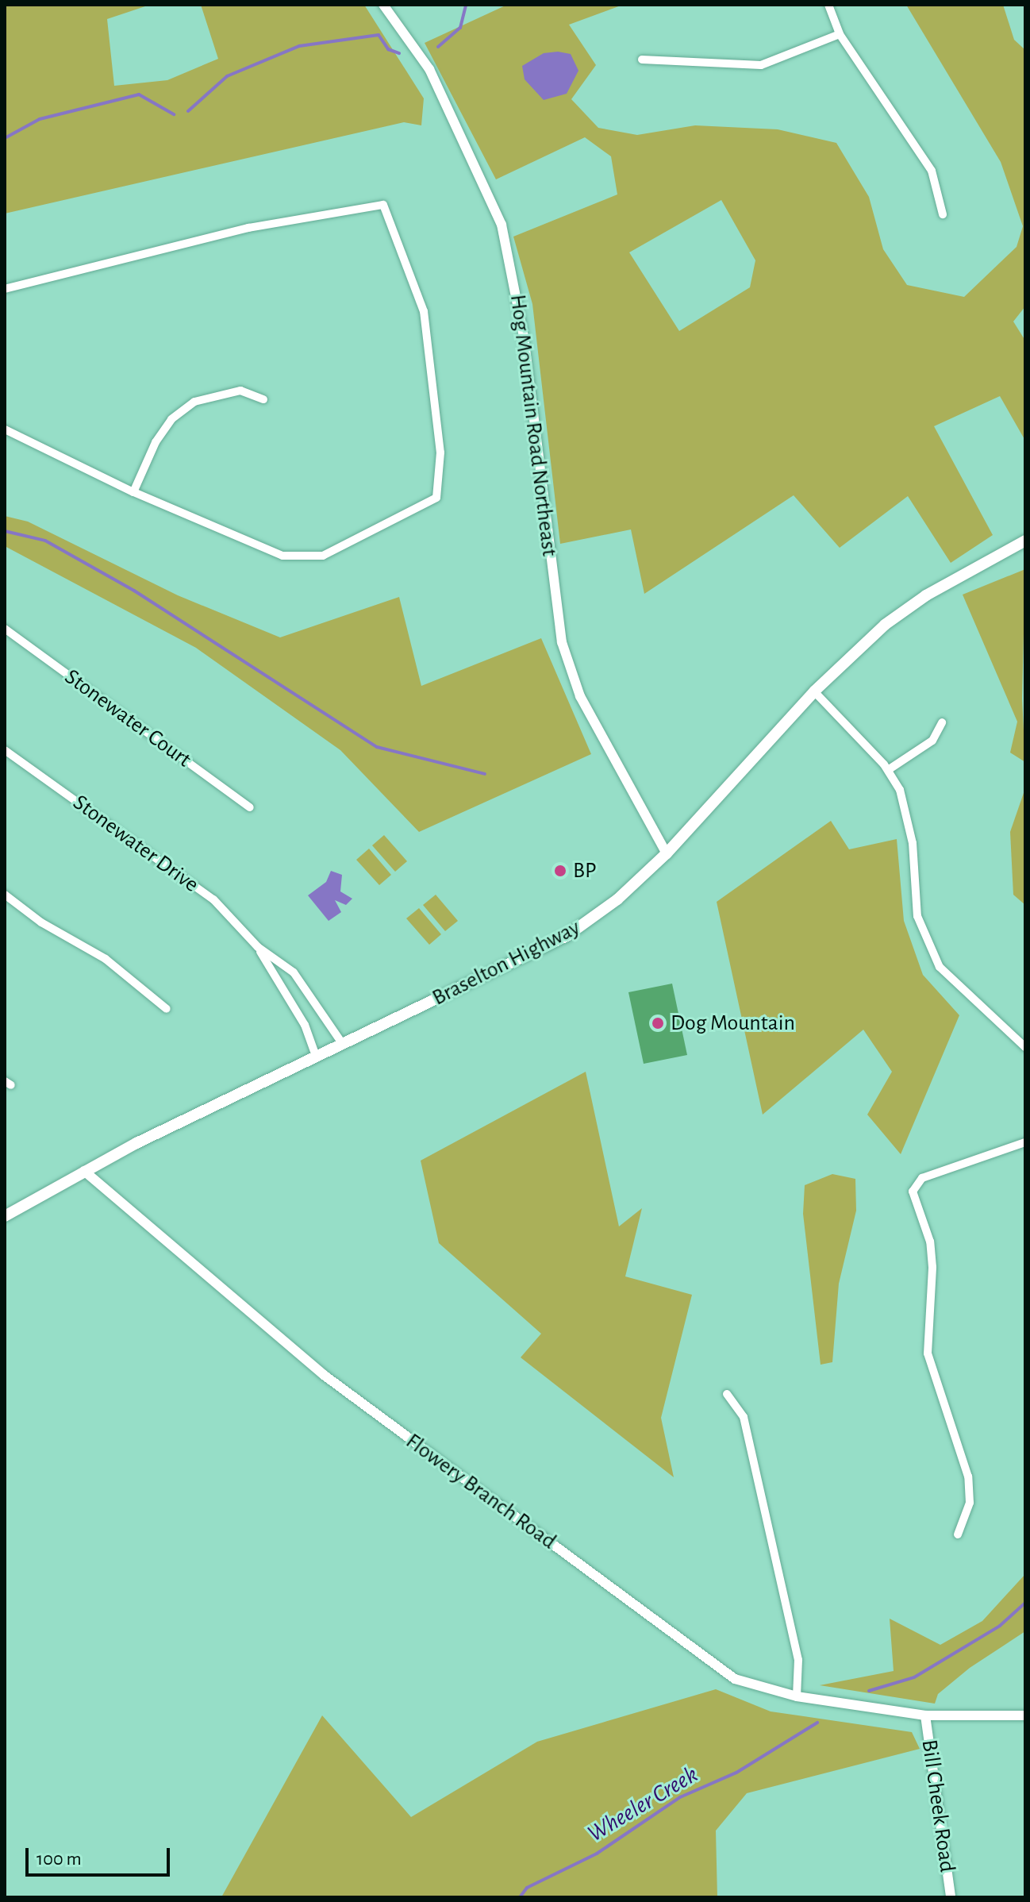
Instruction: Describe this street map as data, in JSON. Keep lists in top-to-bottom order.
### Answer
{
  "streets": {
    "main road": ["Braselton Highway"],
    "street": [
      "Hog Mountain Road Northeast",
      "Stonewater Court",
      "Stonewater Drive",
      "Flowery Branch Road",
      "Bill Cheek Road"
    ]
  },
  "crossings": [
    ["Hog Mountain Road Northeast", "Braselton Highway"],
    ["Stonewater Drive", "Braselton Highway"],
    ["Braselton Highway", "Flowery Branch Road"],
    ["Flowery Branch Road", "Bill Cheek Road"]
  ],
  "water": ["Wheeler Creek"],
  "places": ["BP", "Dog Mountain"],
  "scale_bar": "100 m"
}
